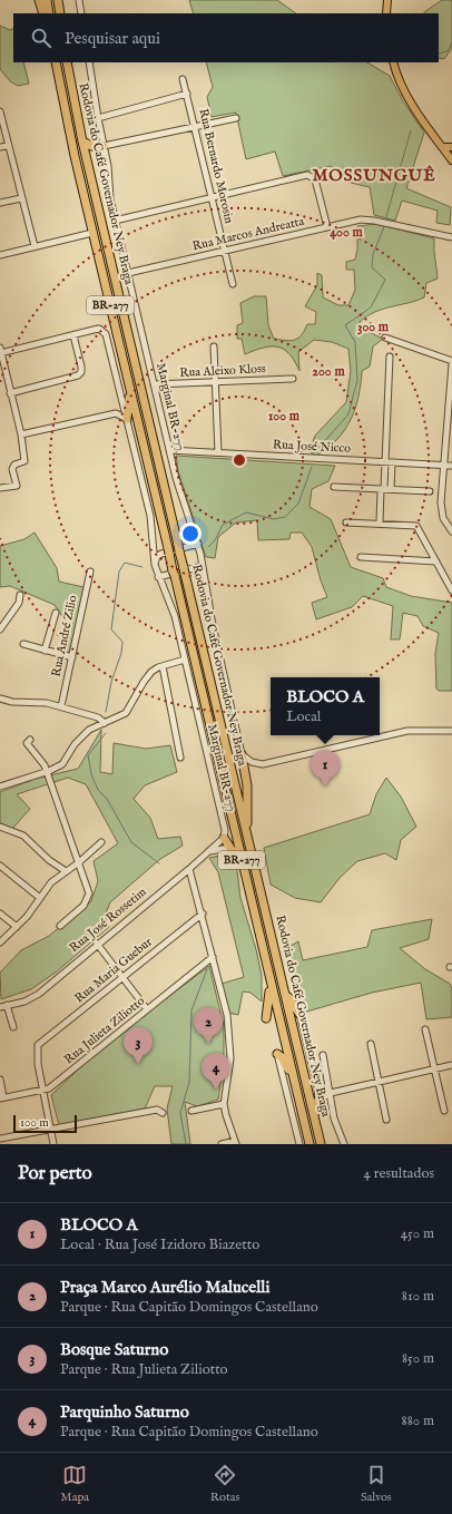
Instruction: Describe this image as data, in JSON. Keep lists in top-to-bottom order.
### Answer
{
  "streets": {
    "highway": ["Rodovia do Café Governador Ney Braga", "BR-277"],
    "street": [
      "Rua Bernardo Morosin",
      "Rua Marcos Andreatta",
      "Rua Aleixo Kloss",
      "Marginal BR-277",
      "Rua José Nicco",
      "Rua André Zilio",
      "Rua José Rossetim",
      "Rua Maria Guebur",
      "Rua Julieta Ziliotto"
    ]
  },
  "crossings": [
    ["Rua Bernardo Morosin", "Rua Marcos Andreatta"],
    ["Rua Marcos Andreatta", "Marginal BR-277"],
    ["Rua Aleixo Kloss", "Marginal BR-277"],
    ["Marginal BR-277", "Rua José Nicco"],
    ["Marginal BR-277", "Rua José Rossetim"],
    ["Rua Maria Guebur", "Rua Julieta Ziliotto"]
  ],
  "districts": ["MOSSUNGUÊ"],
  "scale_bar": "100 m",
  "page": {
    "search": "Pesquisar aqui",
    "popup": ["BLOCO A", "Local"],
    "pins": [
      "1",
      "2",
      "3",
      "4"
    ],
    "scale": "100 m",
    "heading": ["Por perto", "4 resultados"],
    "list": [
      {
        "mark": "1",
        "name": "BLOCO A",
        "note": "Local · Rua José Izidoro Biazetto",
        "value": "450 m"
      },
      {
        "mark": "2",
        "name": "Praça Marco Aurélio Malucelli",
        "note": "Parque · Rua Capitão Domingos Castellano",
        "value": "810 m"
      },
      {
        "mark": "3",
        "name": "Bosque Saturno",
        "note": "Parque · Rua Julieta Ziliotto",
        "value": "850 m"
      },
      {
        "mark": "4",
        "name": "Parquinho Saturno",
        "note": "Parque · Rua Capitão Domingos Castellano",
        "value": "880 m"
      }
    ],
    "nav": ["Mapa", "Rotas", "Salvos"]
  },
  "rings": [
    "400 m",
    "300 m",
    "200 m",
    "100 m"
  ]
}
